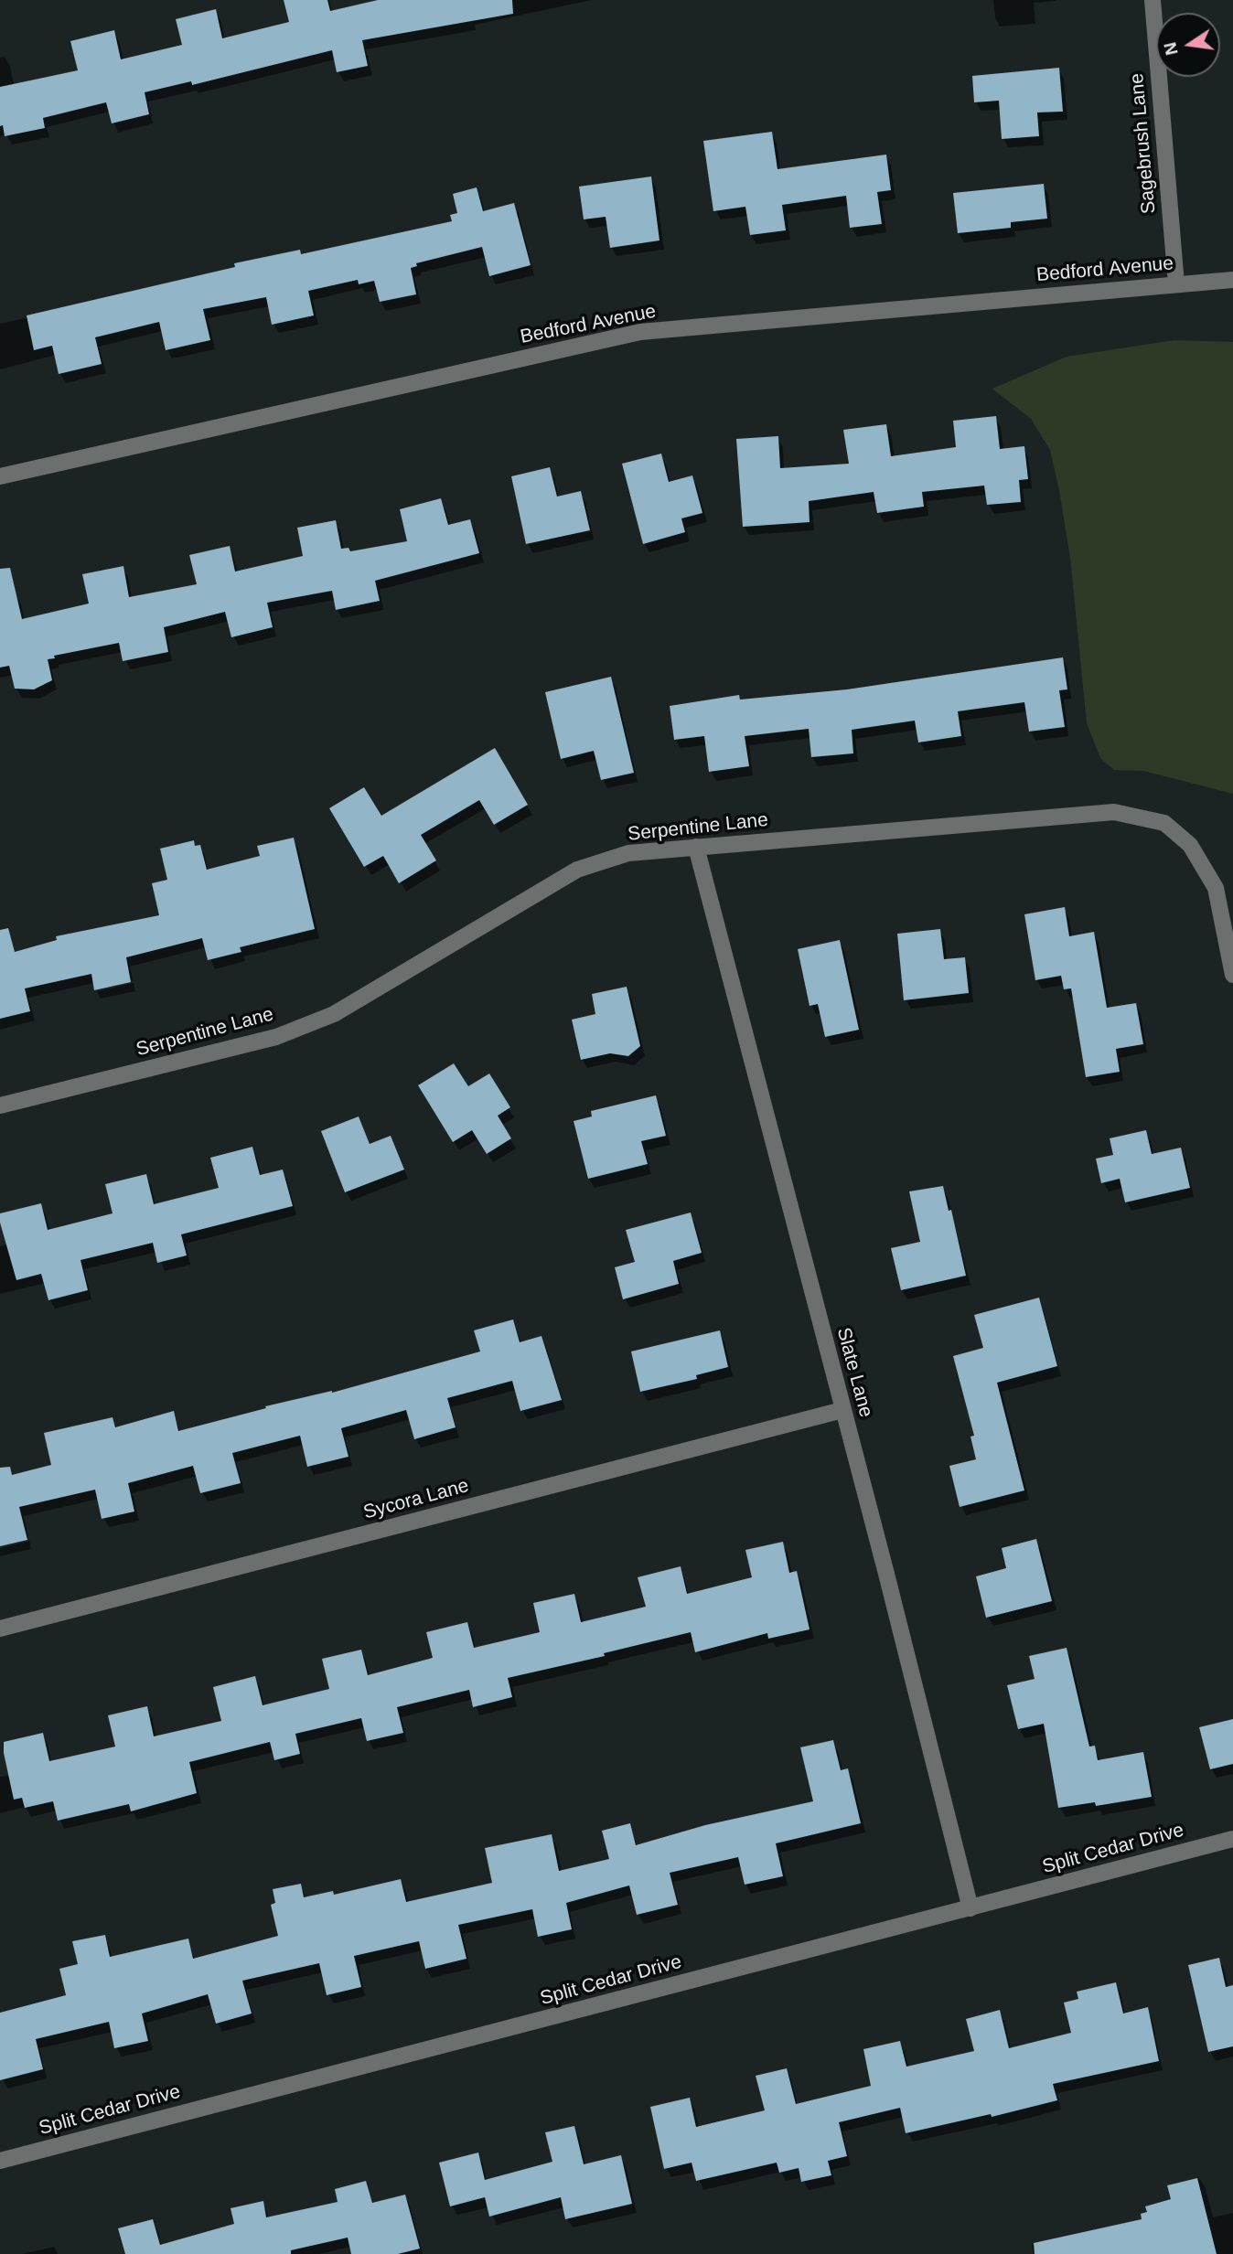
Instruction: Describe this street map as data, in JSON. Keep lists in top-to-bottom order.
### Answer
{
  "streets": {
    "street": [
      "Sagebrush Lane",
      "Bedford Avenue",
      "Serpentine Lane",
      "Slate Lane",
      "Sycora Lane",
      "Split Cedar Drive"
    ]
  },
  "crossings": [
    ["Sagebrush Lane", "Bedford Avenue"],
    ["Serpentine Lane", "Slate Lane"],
    ["Slate Lane", "Sycora Lane"],
    ["Slate Lane", "Split Cedar Drive"]
  ],
  "north": "left"
}
